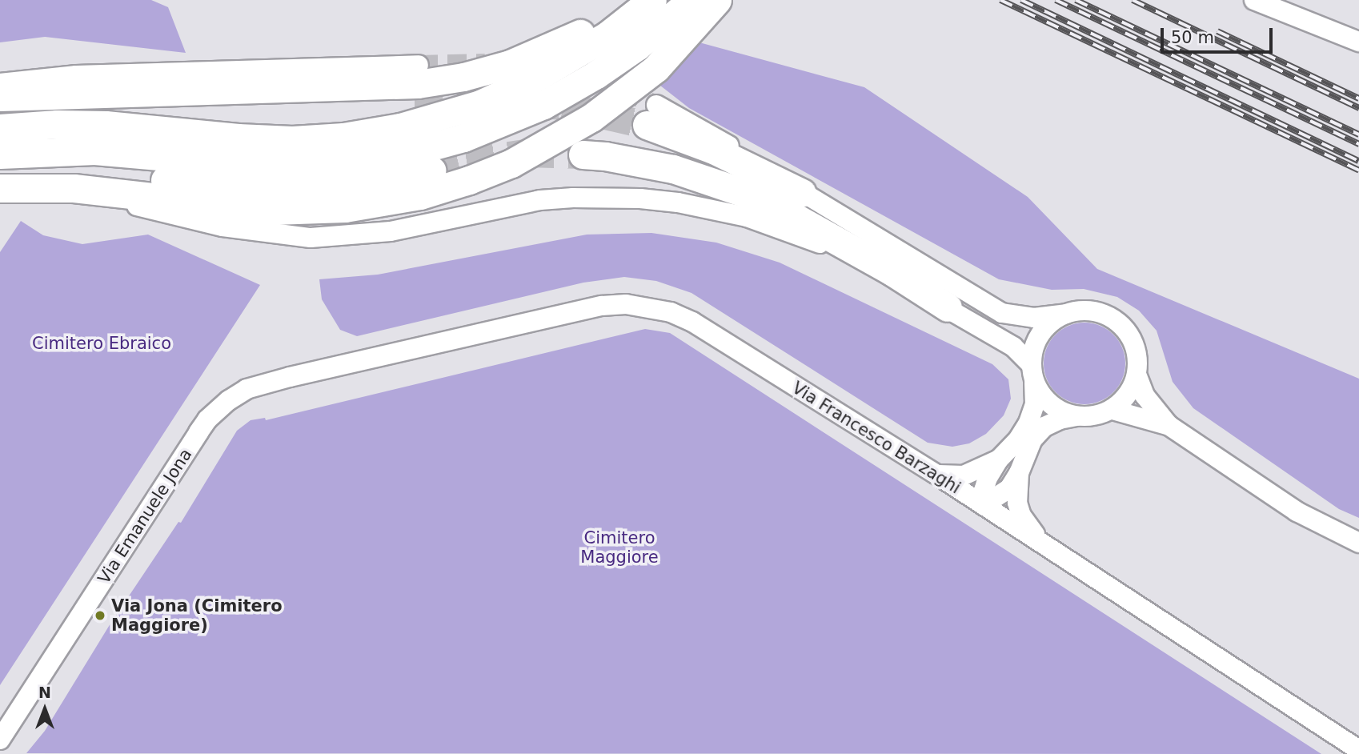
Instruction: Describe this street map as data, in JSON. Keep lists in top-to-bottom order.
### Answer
{
  "streets": {
    "street": ["Via Francesco Barzaghi", "Via Emanuele Jona"]
  },
  "crossings": [
    ["Via Francesco Barzaghi", "Via Emanuele Jona"]
  ],
  "parks": ["Cimitero Ebraico", "Cimitero Maggiore"],
  "places": ["Via Jona (Cimitero Maggiore)"],
  "scale_bar": "50 m",
  "north": "top"
}
